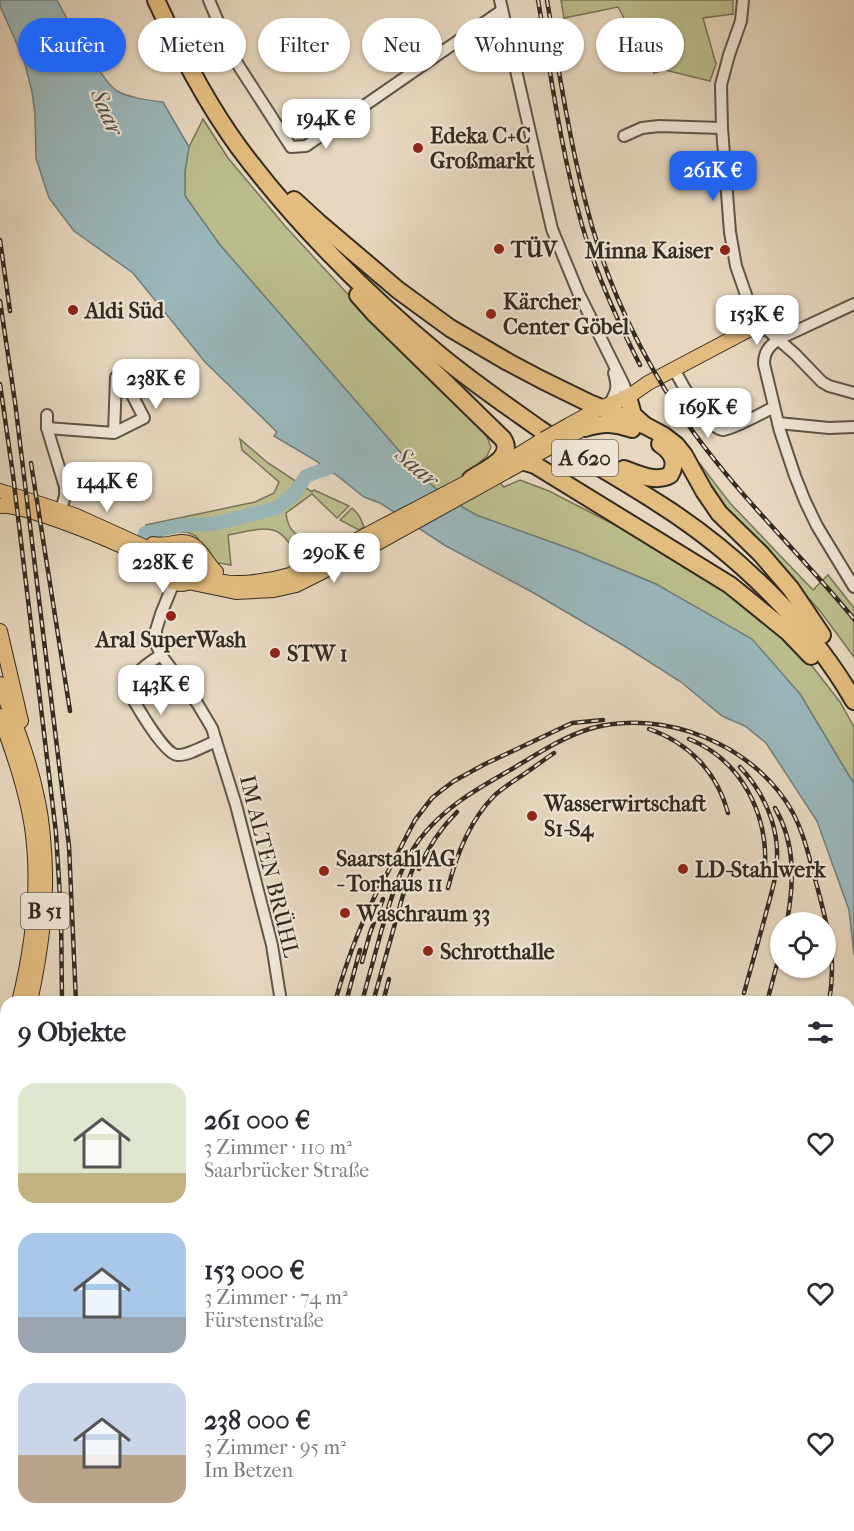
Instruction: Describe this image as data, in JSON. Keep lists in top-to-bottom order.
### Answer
{
  "streets": {
    "highway": ["A 620"],
    "main road": ["B 51"],
    "street": ["IM ALTEN BRÜHL"]
  },
  "water": ["Saar"],
  "places": [
    "Edeka C+C Großmarkt",
    "TÜV",
    "Minna Kaiser",
    "Aldi Süd",
    "Kärcher Center Göbel",
    "Aral SuperWash",
    "STW 1",
    "Wasserwirtschaft S1-S4",
    "LD-Stahlwerk",
    "Saarstahl AG - Torhaus 11",
    "Waschraum 33",
    "Schrotthalle"
  ],
  "page": {
    "chip": [
      "Kaufen",
      "Mieten",
      "Filter",
      "Neu",
      "Wohnung",
      "Haus"
    ],
    "price": [
      "194K €",
      "261K €",
      "153K €",
      "238K €",
      "169K €",
      "144K €",
      "290K €",
      "228K €",
      "143K €"
    ],
    "heading": "9 Objekte",
    "list": [
      {
        "name": "261 000 €",
        "note": "3 Zimmer · 110 m² · Saarbrücker Straße"
      },
      {
        "name": "153 000 €",
        "note": "3 Zimmer · 74 m² · Fürstenstraße"
      },
      {
        "name": "238 000 €",
        "note": "3 Zimmer · 95 m² · Im Betzen"
      }
    ]
  }
}
